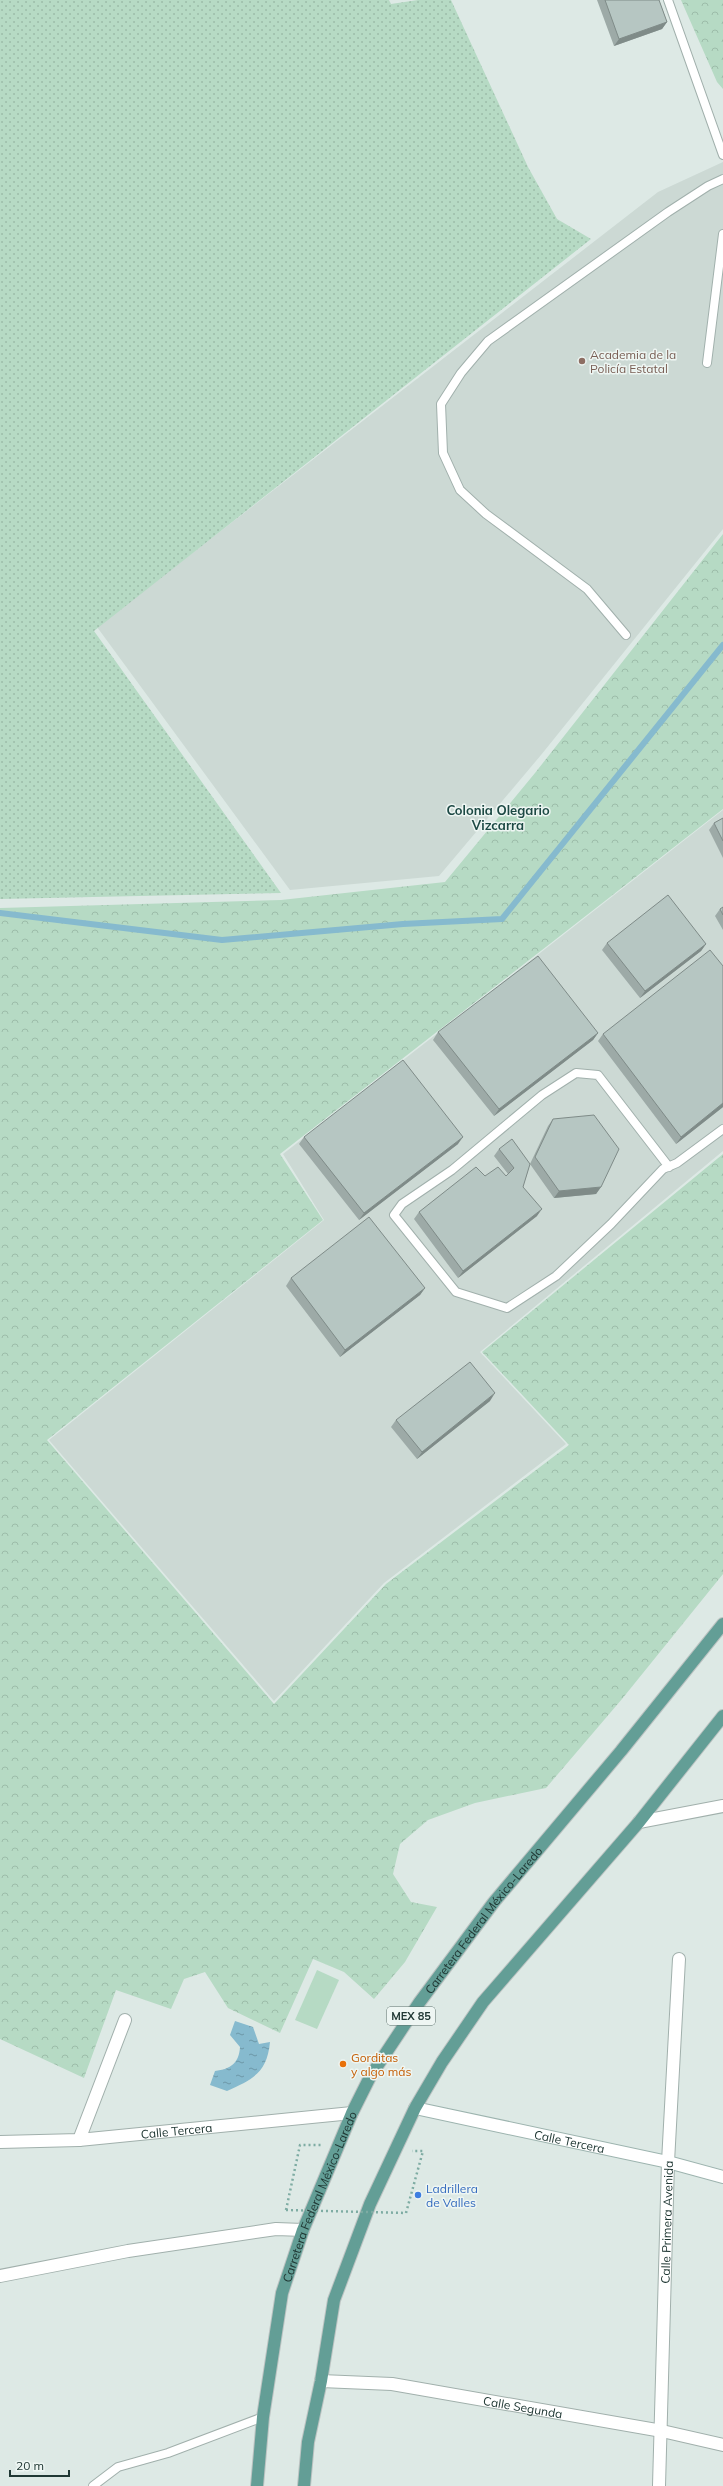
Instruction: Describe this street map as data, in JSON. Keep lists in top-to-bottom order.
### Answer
{
  "streets": {
    "main road": ["Carretera Federal México-Laredo", "MEX 85"],
    "street": ["Calle Tercera", "Calle Primera Avenida", "Calle Segunda"]
  },
  "crossings": [
    ["Carretera Federal México-Laredo", "Calle Tercera"],
    ["Calle Tercera", "Calle Primera Avenida"],
    ["Calle Primera Avenida", "Calle Segunda"]
  ],
  "districts": ["Colonia Olegario Vizcarra"],
  "places": ["Academia de la Policía Estatal", "Gorditas y algo más", "Ladrillera de Valles"],
  "scale_bar": "20 m"
}
